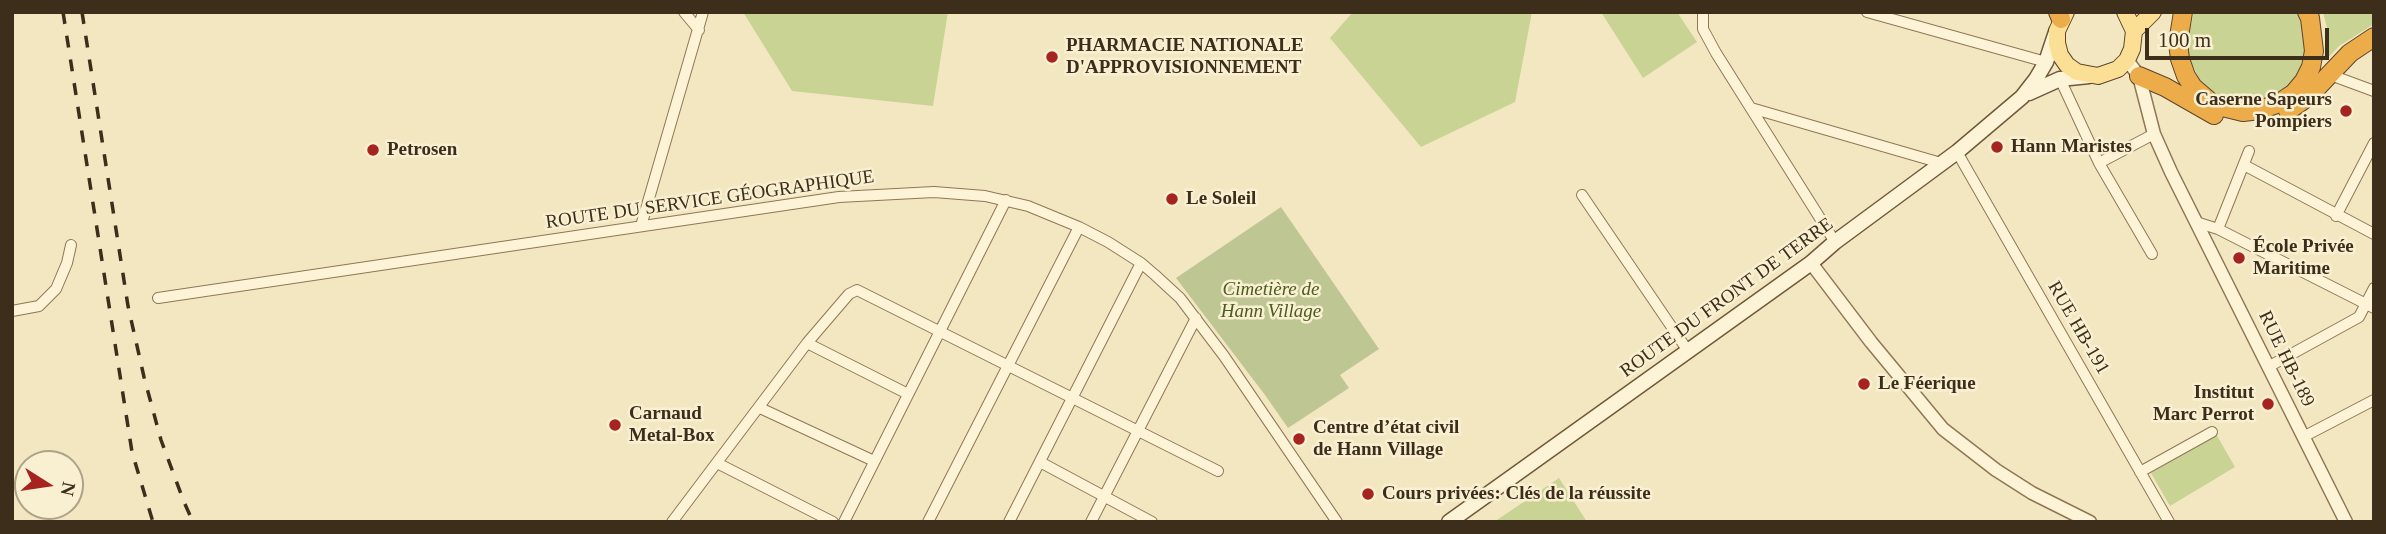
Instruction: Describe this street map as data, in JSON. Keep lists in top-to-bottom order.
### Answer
{
  "streets": {
    "main road": ["ROUTE DU FRONT DE TERRE"],
    "street": ["ROUTE DU SERVICE GÉOGRAPHIQUE", "RUE HB-191", "RUE HB-189"]
  },
  "crossings": [
    ["ROUTE DU FRONT DE TERRE", "RUE HB-191"]
  ],
  "parks": ["Cimetière de Hann Village"],
  "places": [
    "PHARMACIE NATIONALE D'APPROVISIONNEMENT",
    "Caserne Sapeurs Pompiers",
    "Hann Maristes",
    "Petrosen",
    "Le Soleil",
    "École Privée Maritime",
    "Le Féerique",
    "Institut Marc Perrot",
    "Carnaud Metal-Box",
    "Centre d’état civil de Hann Village",
    "Cours privées: Clés de la réussite"
  ],
  "scale_bar": "100 m",
  "north": "right"
}
